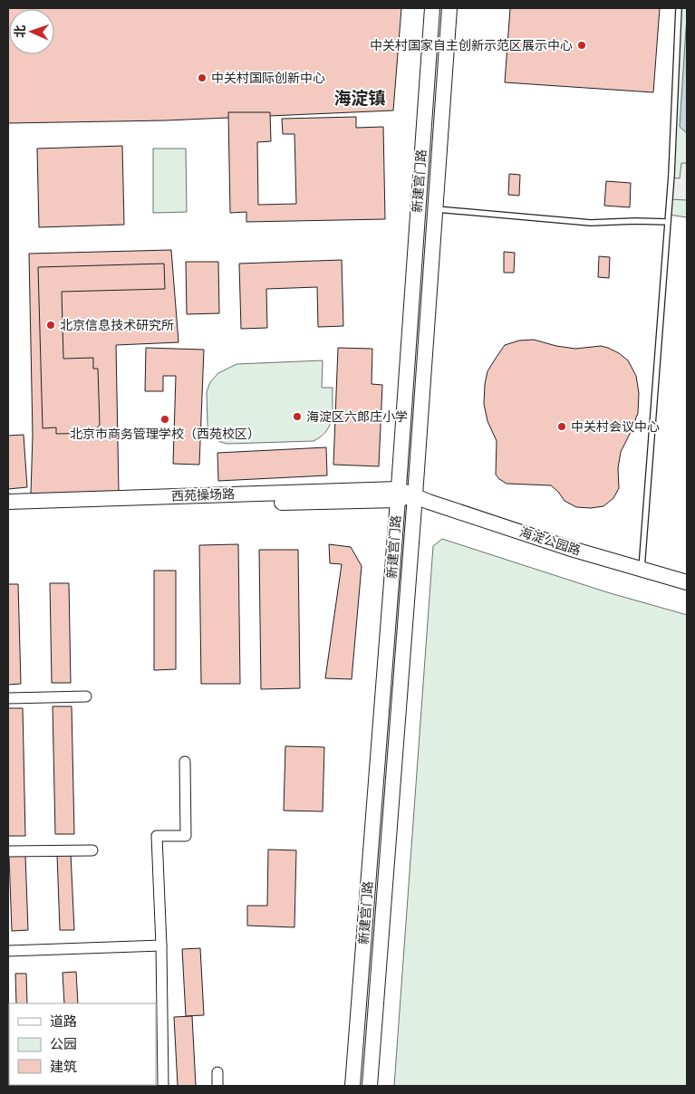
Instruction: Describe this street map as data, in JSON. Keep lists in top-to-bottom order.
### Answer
{
  "streets": {
    "street": ["新建宫门路", "西苑操场路", "海淀公园路"]
  },
  "crossings": [
    ["新建宫门路", "西苑操场路"],
    ["新建宫门路", "海淀公园路"],
    ["西苑操场路", "海淀公园路"]
  ],
  "districts": ["海淀镇"],
  "places": [
    "中关村国家自主创新示范区展示中心",
    "中关村国际创新中心",
    "北京信息技术研究所",
    "海淀区六郎庄小学",
    "北京市商务管理学校（西苑校区）",
    "中关村会议中心"
  ],
  "legend": ["道路", "公园", "建筑"],
  "north": "left"
}
